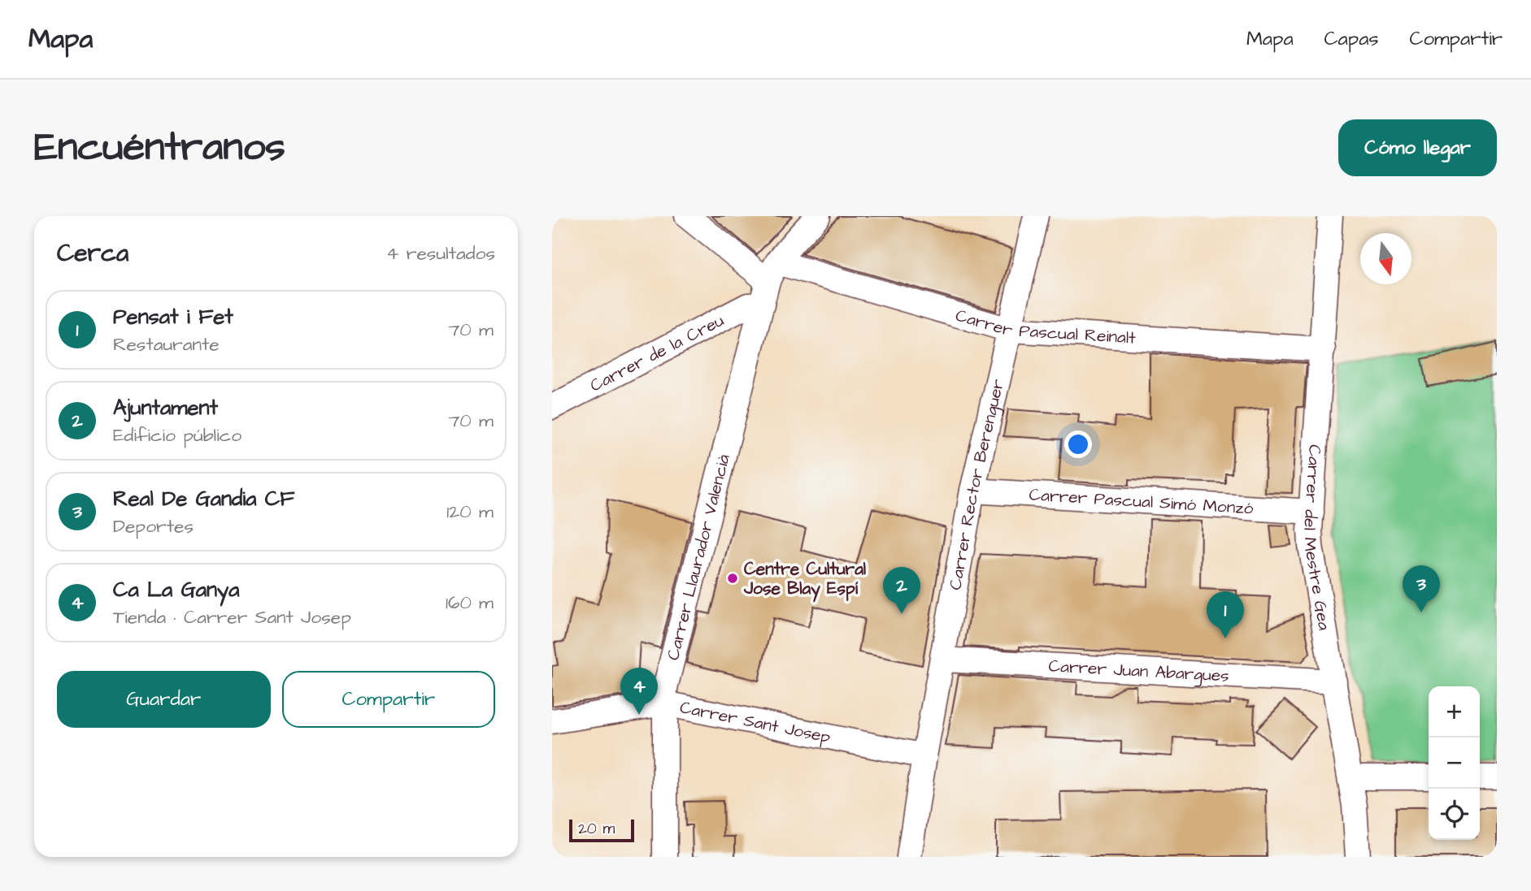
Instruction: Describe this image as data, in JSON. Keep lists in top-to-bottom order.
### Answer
{
  "streets": {
    "street": [
      "Carrer Pascual Reinalt",
      "Carrer de la Creu",
      "Carrer Rector Berenguer",
      "Carrer Pascual Simó Monzó",
      "Carrer del Mestre Gea",
      "Carrer Llaurador Valencià",
      "Carrer Juan Abargues",
      "Carrer Sant Josep"
    ]
  },
  "crossings": [
    ["Carrer Pascual Reinalt", "Carrer Rector Berenguer"],
    ["Carrer Pascual Reinalt", "Carrer del Mestre Gea"],
    ["Carrer Pascual Reinalt", "Carrer Llaurador Valencià"],
    ["Carrer de la Creu", "Carrer Llaurador Valencià"],
    ["Carrer Rector Berenguer", "Carrer Pascual Simó Monzó"],
    ["Carrer Rector Berenguer", "Carrer Juan Abargues"],
    ["Carrer Rector Berenguer", "Carrer Sant Josep"],
    ["Carrer Pascual Simó Monzó", "Carrer del Mestre Gea"],
    ["Carrer del Mestre Gea", "Carrer Juan Abargues"],
    ["Carrer Llaurador Valencià", "Carrer Sant Josep"]
  ],
  "places": ["Centre Cultural Jose Blay Espí"],
  "scale_bar": "20 m",
  "north": "bottom",
  "page": {
    "header": "Mapa",
    "nav": ["Mapa", "Capas", "Compartir"],
    "buttons": [
      "Cómo llegar",
      ["Guardar", "Compartir"]
    ],
    "title": "Encuéntranos",
    "heading": ["Cerca", "4 resultados"],
    "list": [
      {
        "mark": "1",
        "name": "Pensat i Fet",
        "note": "Restaurante",
        "value": "70 m"
      },
      {
        "mark": "2",
        "name": "Ajuntament",
        "note": "Edificio público",
        "value": "70 m"
      },
      {
        "mark": "3",
        "name": "Real De Gandia CF",
        "note": "Deportes",
        "value": "120 m"
      },
      {
        "mark": "4",
        "name": "Ca La Ganya",
        "note": "Tienda · Carrer Sant Josep",
        "value": "160 m"
      }
    ],
    "pins": [
      "3",
      "2",
      "1",
      "4"
    ],
    "map_buttons": ["+", "−"],
    "scale": "20 m"
  }
}
